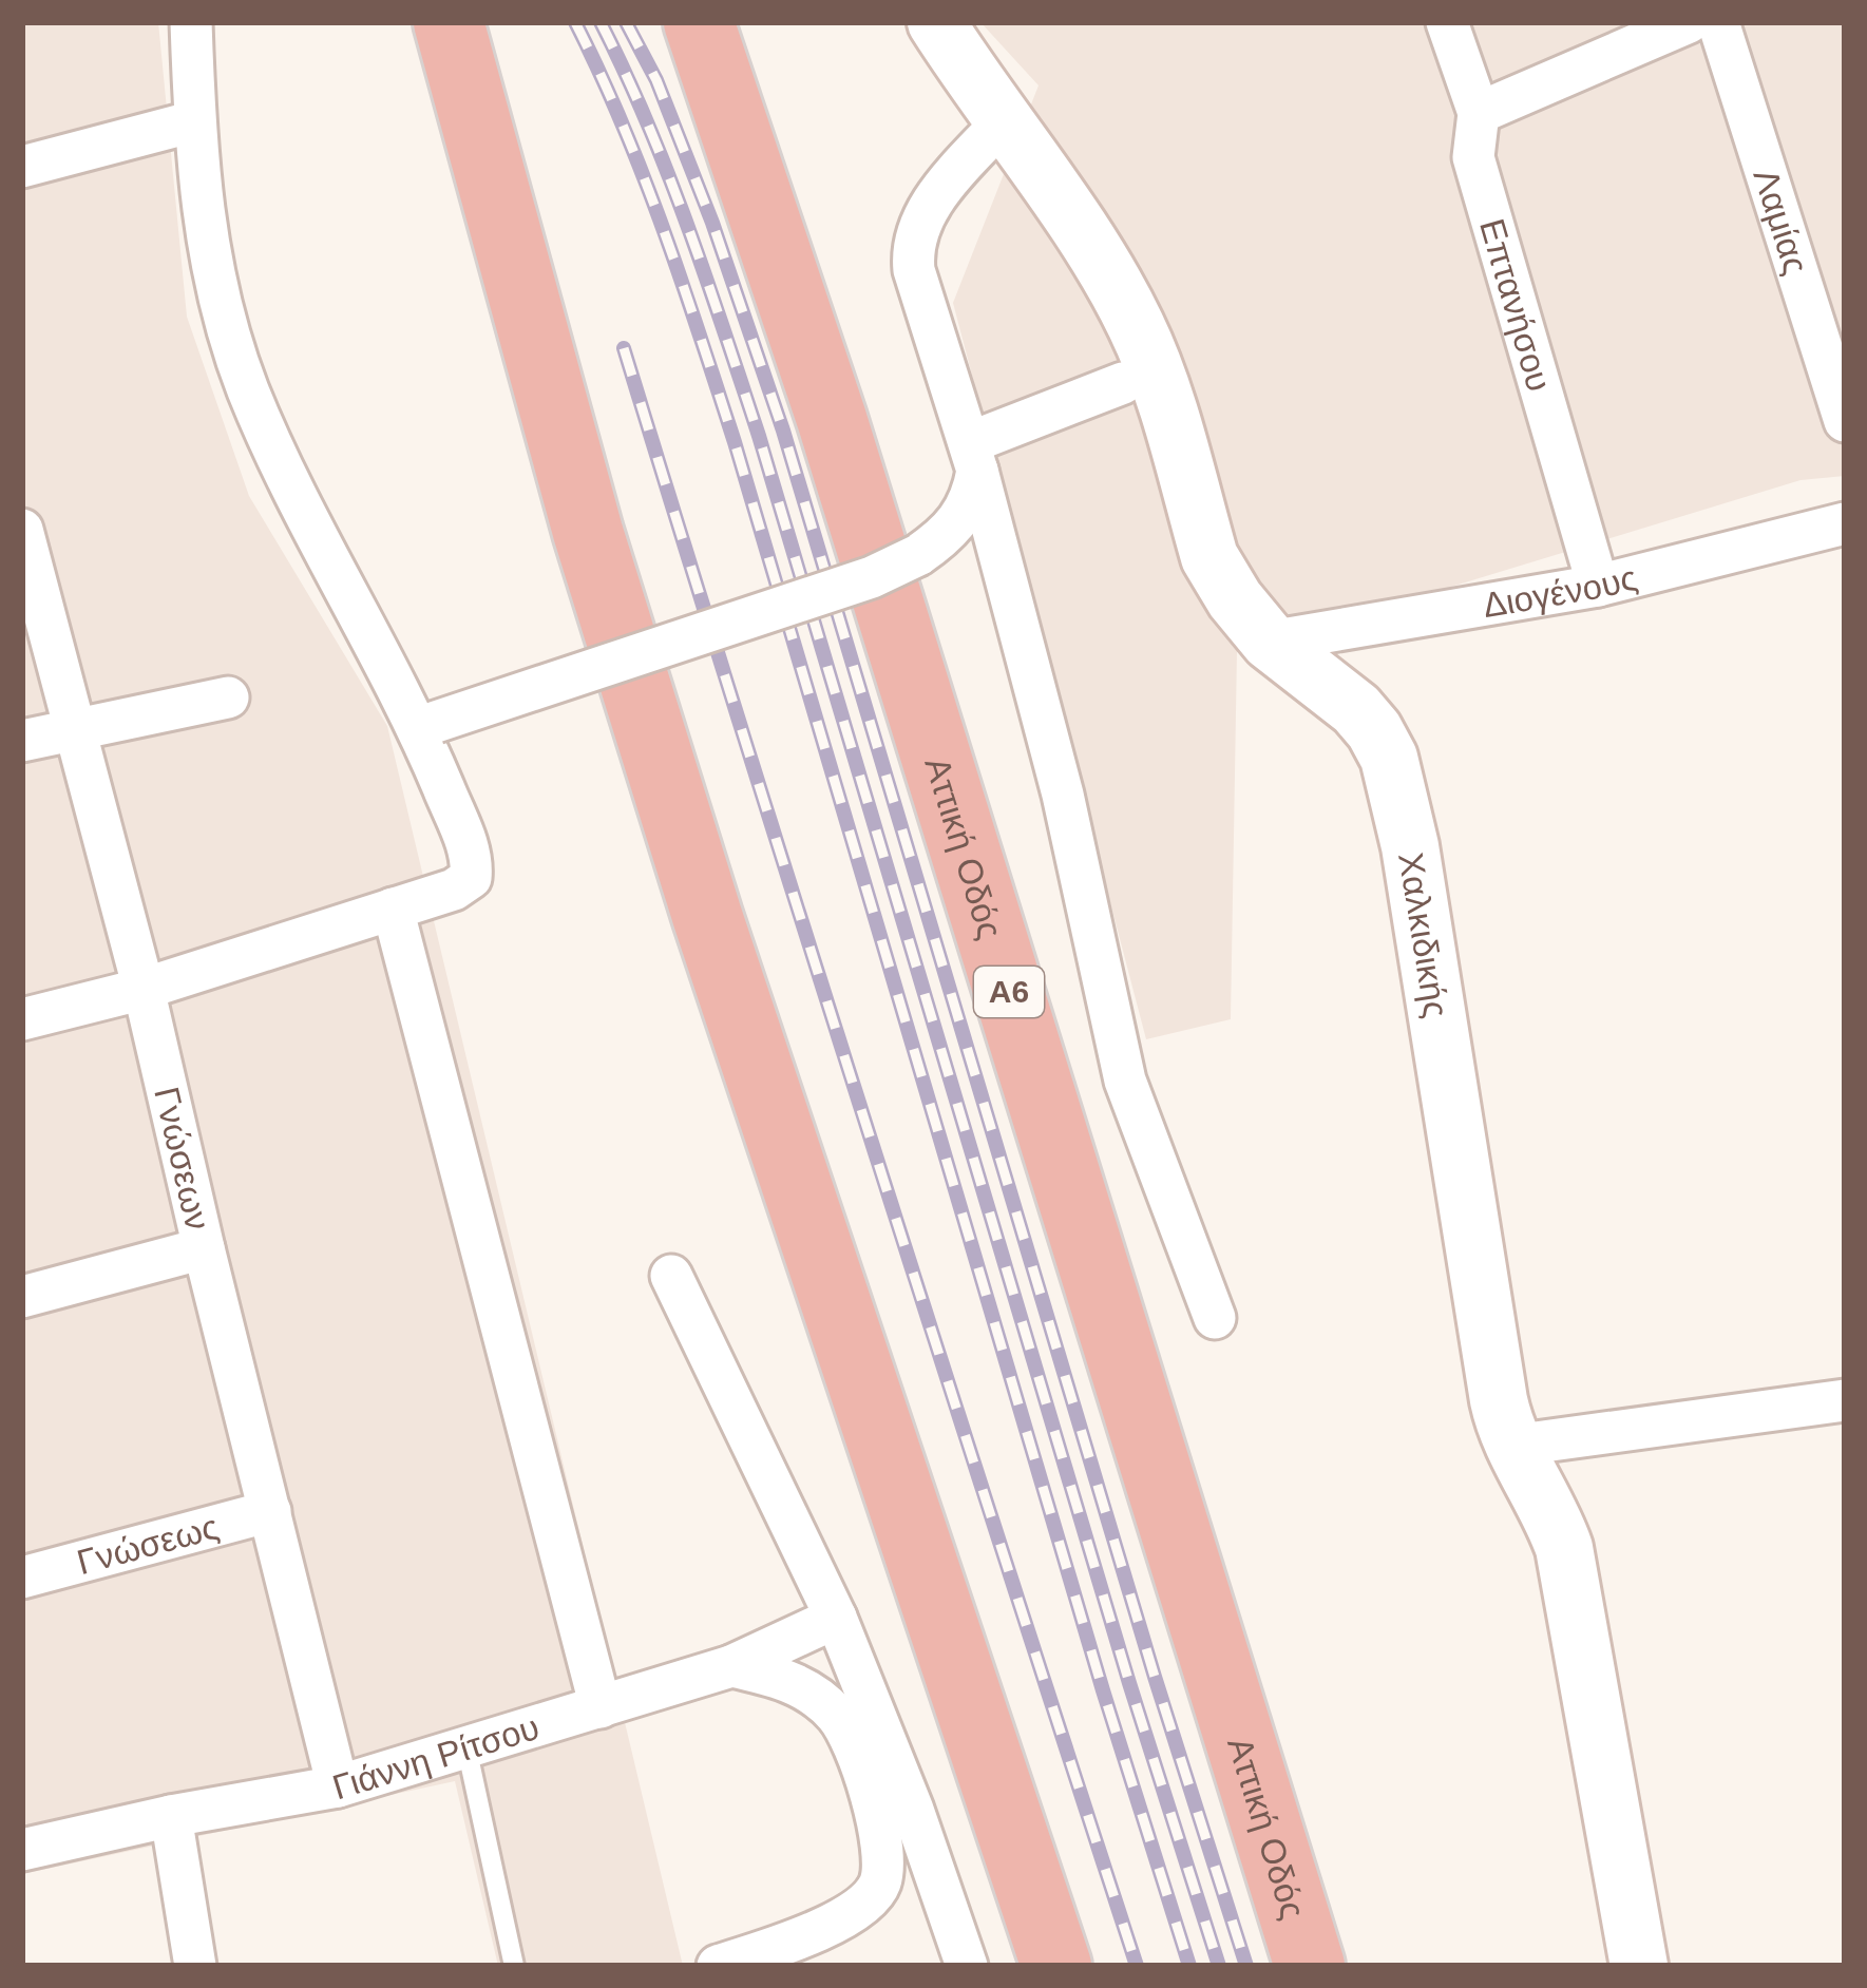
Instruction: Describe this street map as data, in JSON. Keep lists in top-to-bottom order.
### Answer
{
  "streets": {
    "highway": ["Αττική Οδός", "Α6"],
    "street": [
      "Λαμίας",
      "Επτανήσου",
      "Διογένους",
      "Χαλκιδικής",
      "Γνώσεων",
      "Γνώσεως",
      "Γιάννη Ρίτσου"
    ]
  },
  "crossings": [
    ["Επτανήσου", "Διογένους"],
    ["Διογένους", "Χαλκιδικής"],
    ["Γνώσεων", "Γνώσεως"],
    ["Γνώσεων", "Γιάννη Ρίτσου"]
  ]
}
